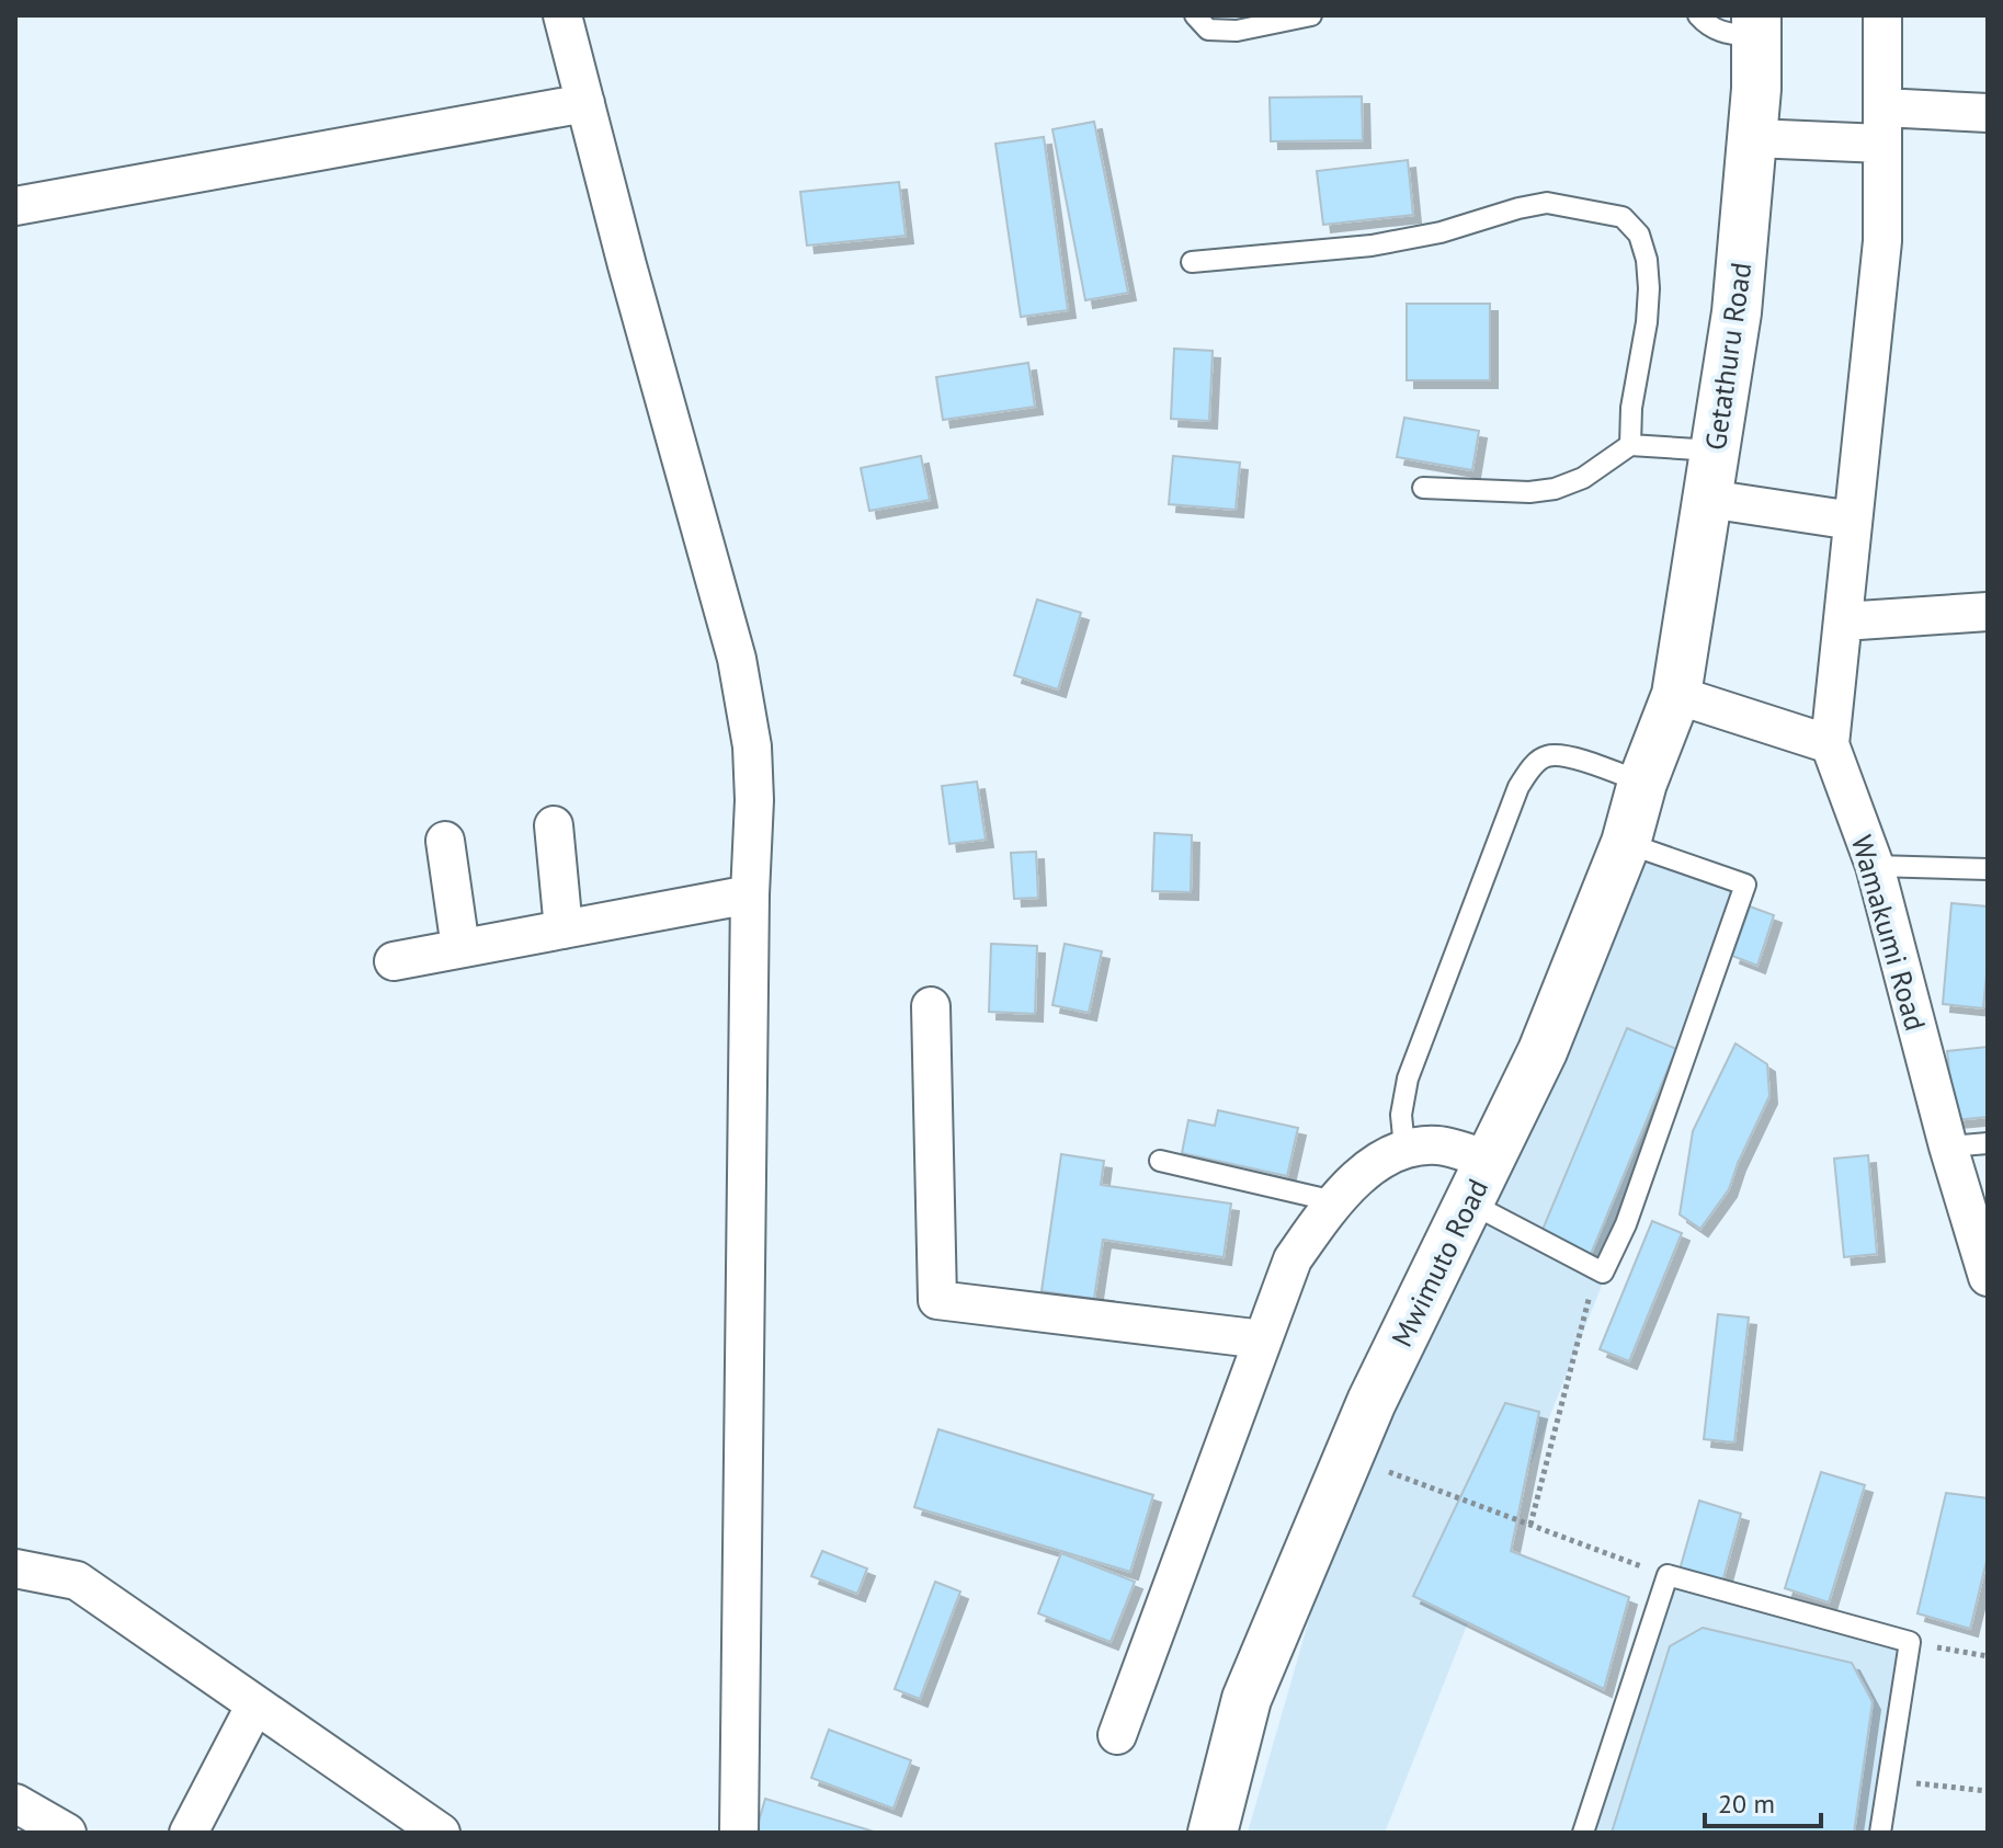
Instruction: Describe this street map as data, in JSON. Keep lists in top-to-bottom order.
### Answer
{
  "streets": {
    "main road": ["Getathuru Road", "Mwimuto Road"],
    "street": ["Wamakumi Road"]
  },
  "crossings": [
    ["Getathuru Road", "Mwimuto Road"]
  ],
  "scale_bar": "20 m"
}
